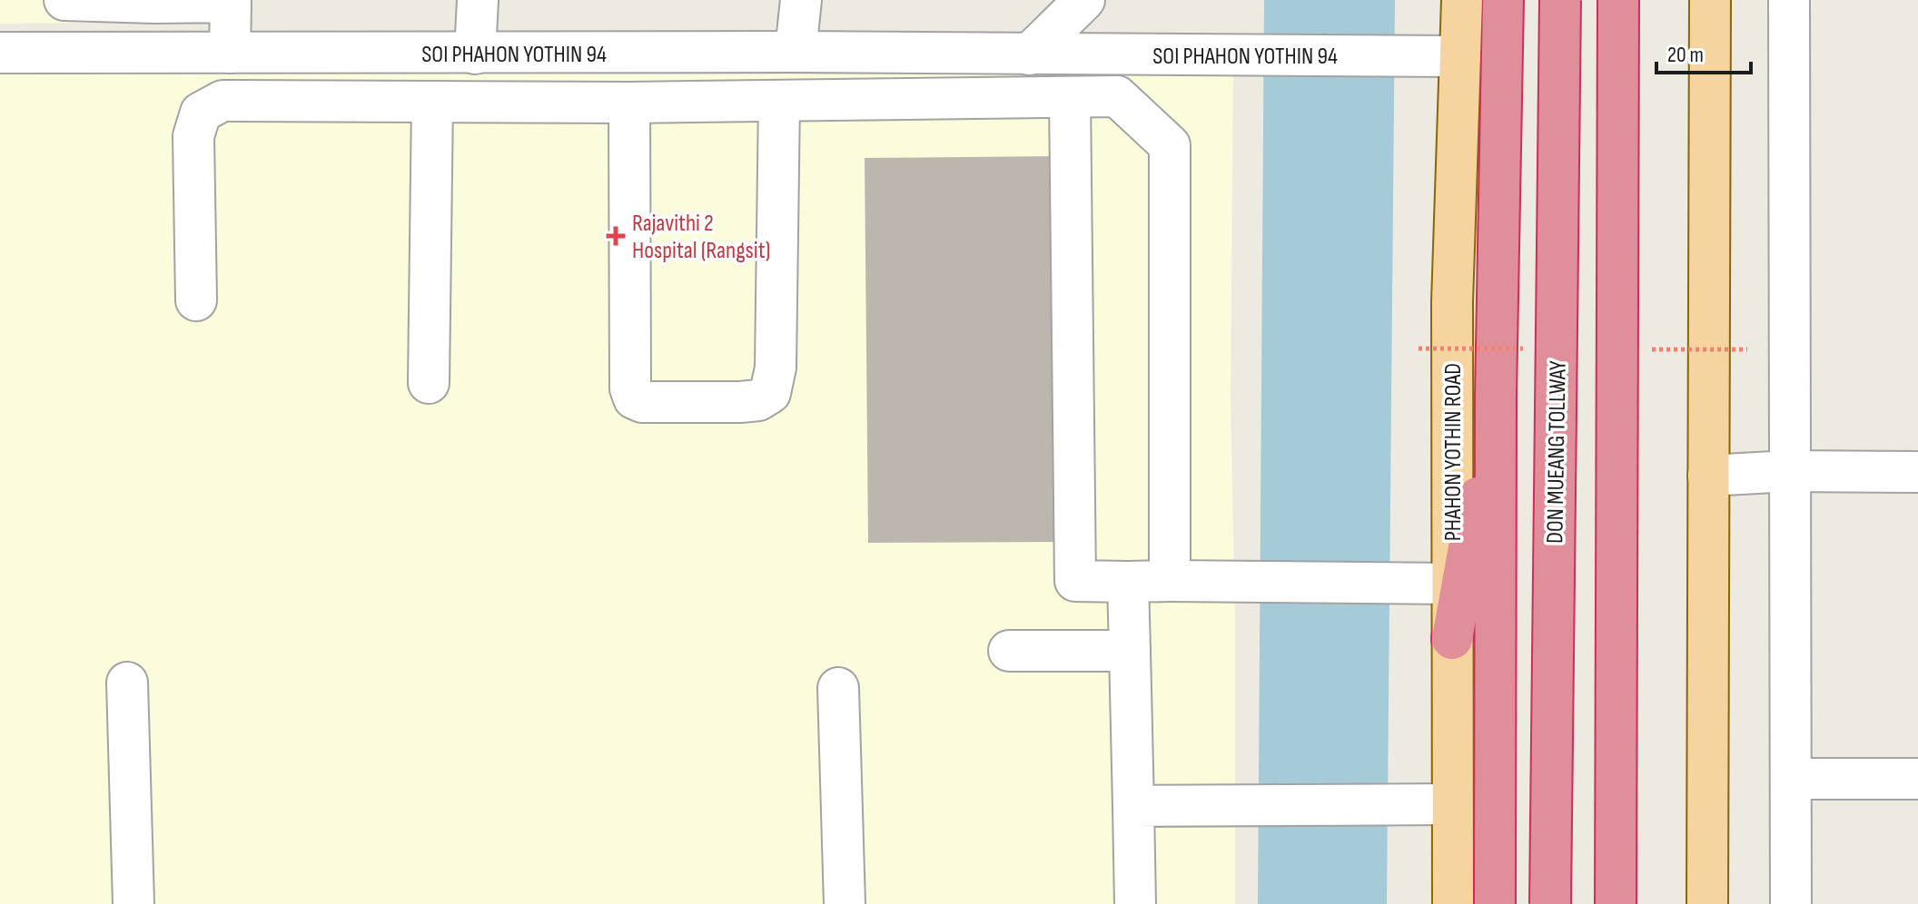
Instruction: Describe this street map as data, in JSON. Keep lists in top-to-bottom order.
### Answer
{
  "streets": {
    "highway": ["PHAHON YOTHIN ROAD", "DON MUEANG TOLLWAY"],
    "street": ["SOI PHAHON YOTHIN 94"]
  },
  "crossings": [
    ["SOI PHAHON YOTHIN 94", "PHAHON YOTHIN ROAD"]
  ],
  "places": {
    "health": ["Rajavithi 2 Hospital (Rangsit)"]
  },
  "scale_bar": "20 m"
}
